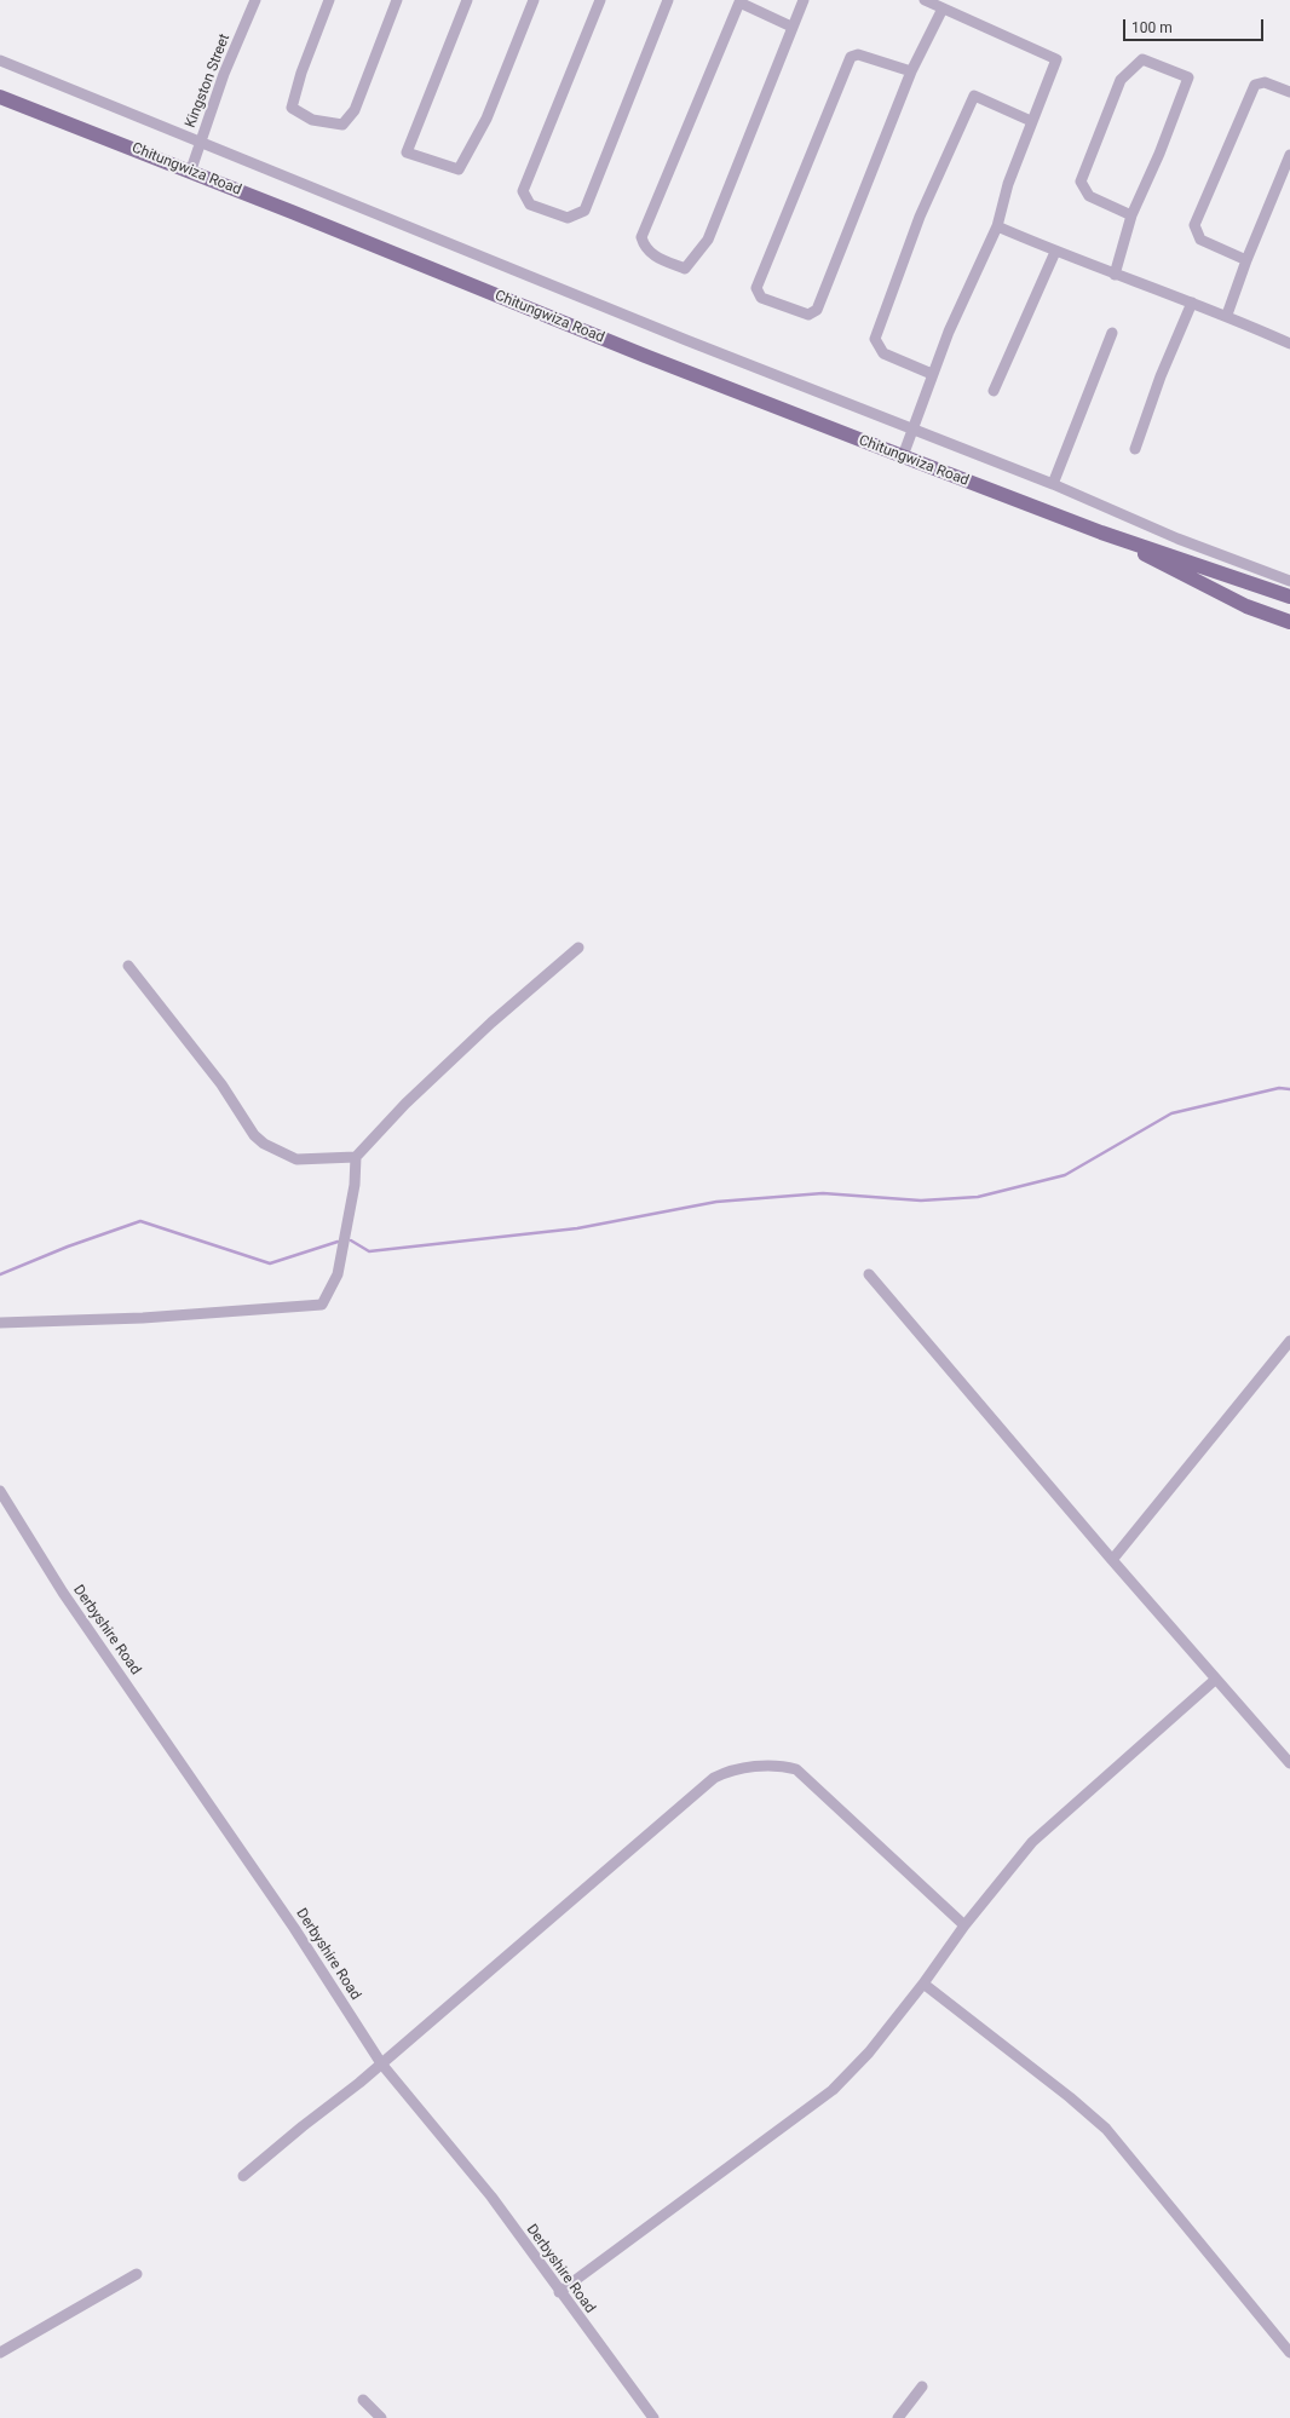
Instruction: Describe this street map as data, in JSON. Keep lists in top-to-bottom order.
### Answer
{
  "streets": {
    "main road": ["Chitungwiza Road"],
    "street": ["Kingston Street", "Derbyshire Road"]
  },
  "crossings": [
    ["Kingston Street", "Chitungwiza Road"]
  ],
  "scale_bar": "100 m"
}
